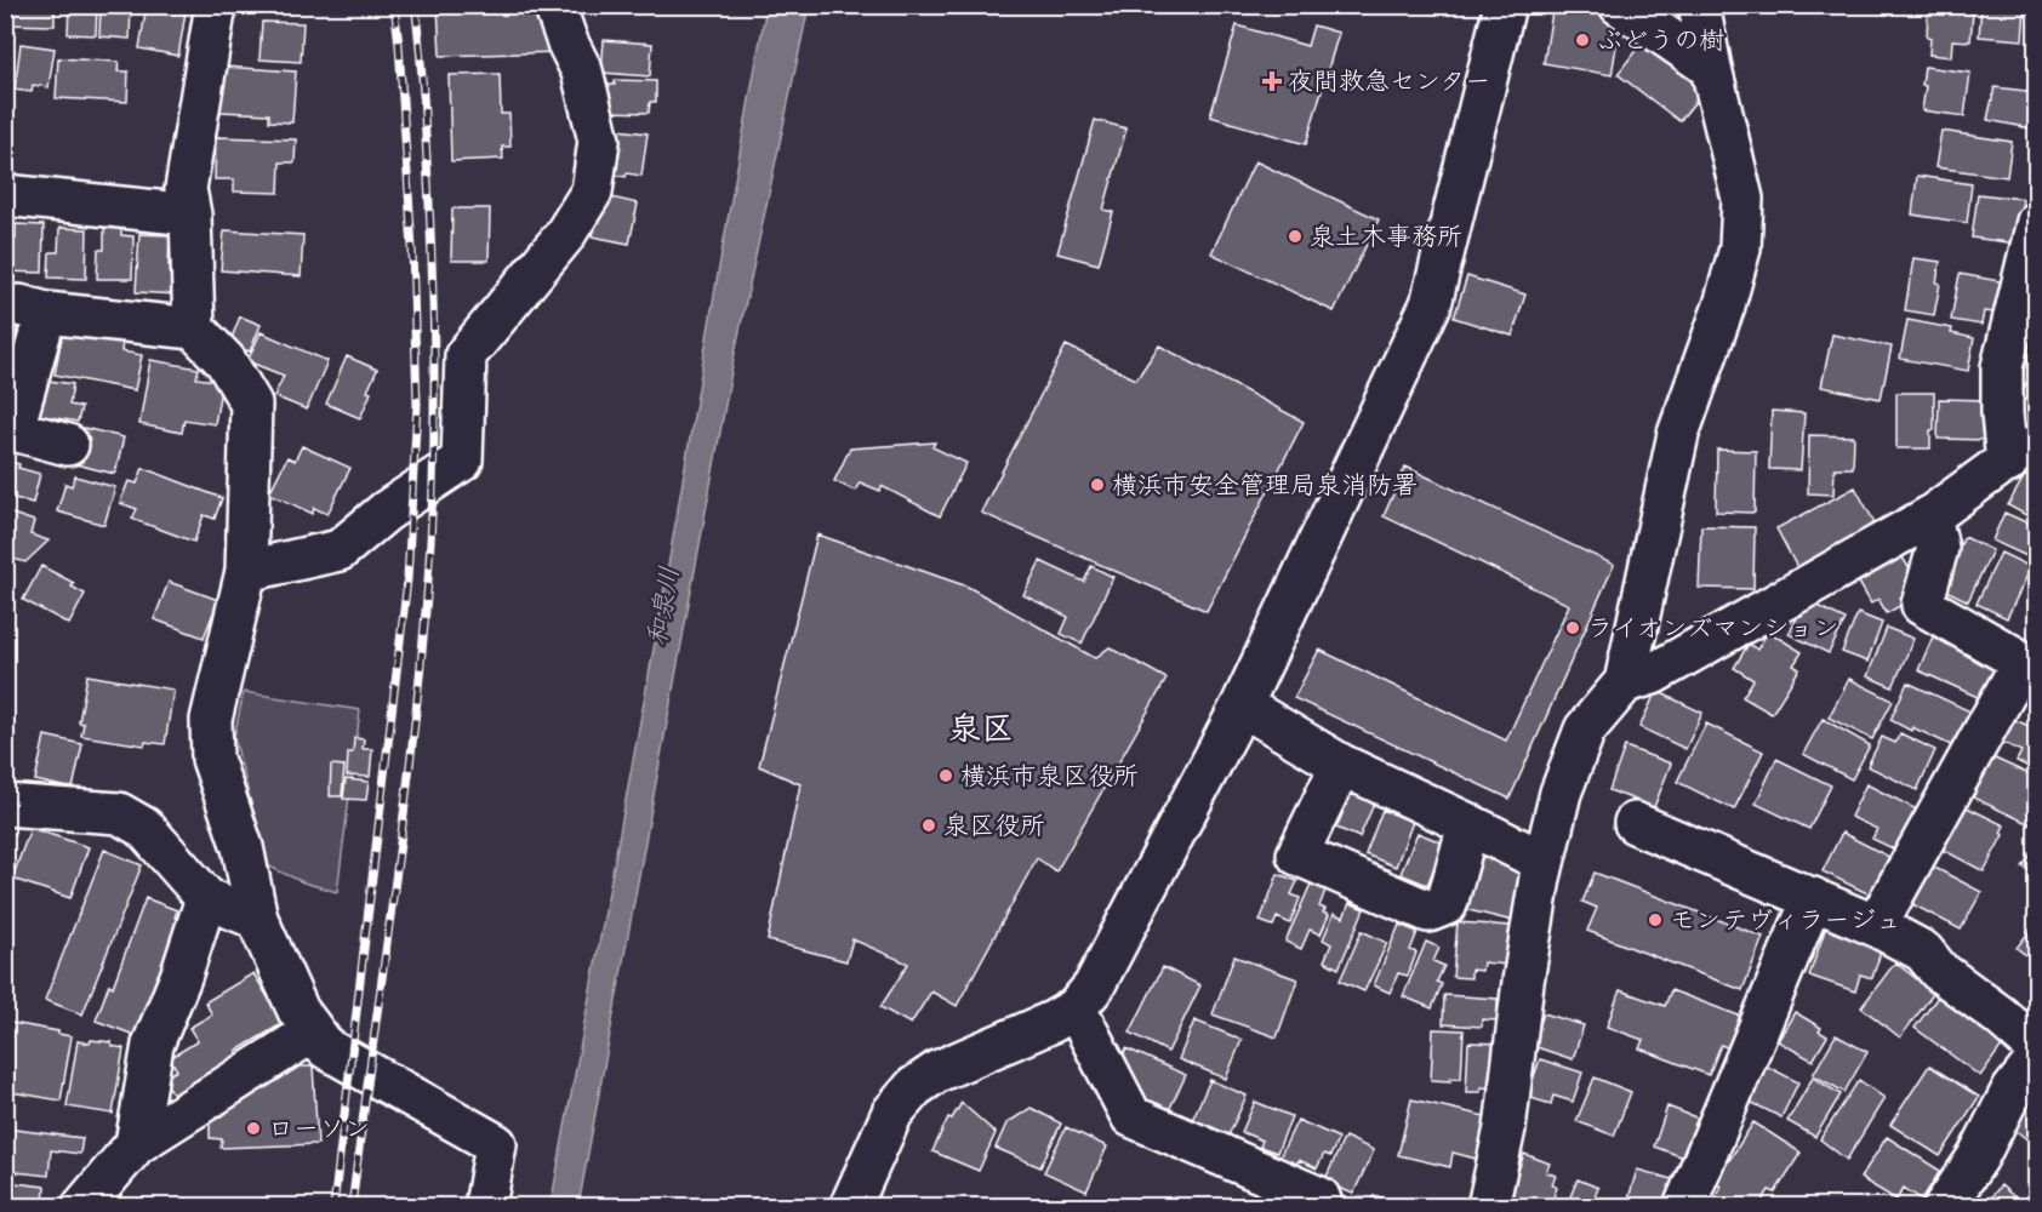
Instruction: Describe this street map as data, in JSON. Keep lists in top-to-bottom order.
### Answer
{
  "districts": ["泉区"],
  "water": ["和泉川"],
  "places": {
    "other": [
      "ぶどうの樹",
      "泉土木事務所",
      "横浜市安全管理局泉消防署",
      "ライオンズマンション",
      "横浜市泉区役所",
      "泉区役所",
      "モンテヴィラージュ",
      "ローソン"
    ],
    "health": ["夜間救急センター"]
  }
}
